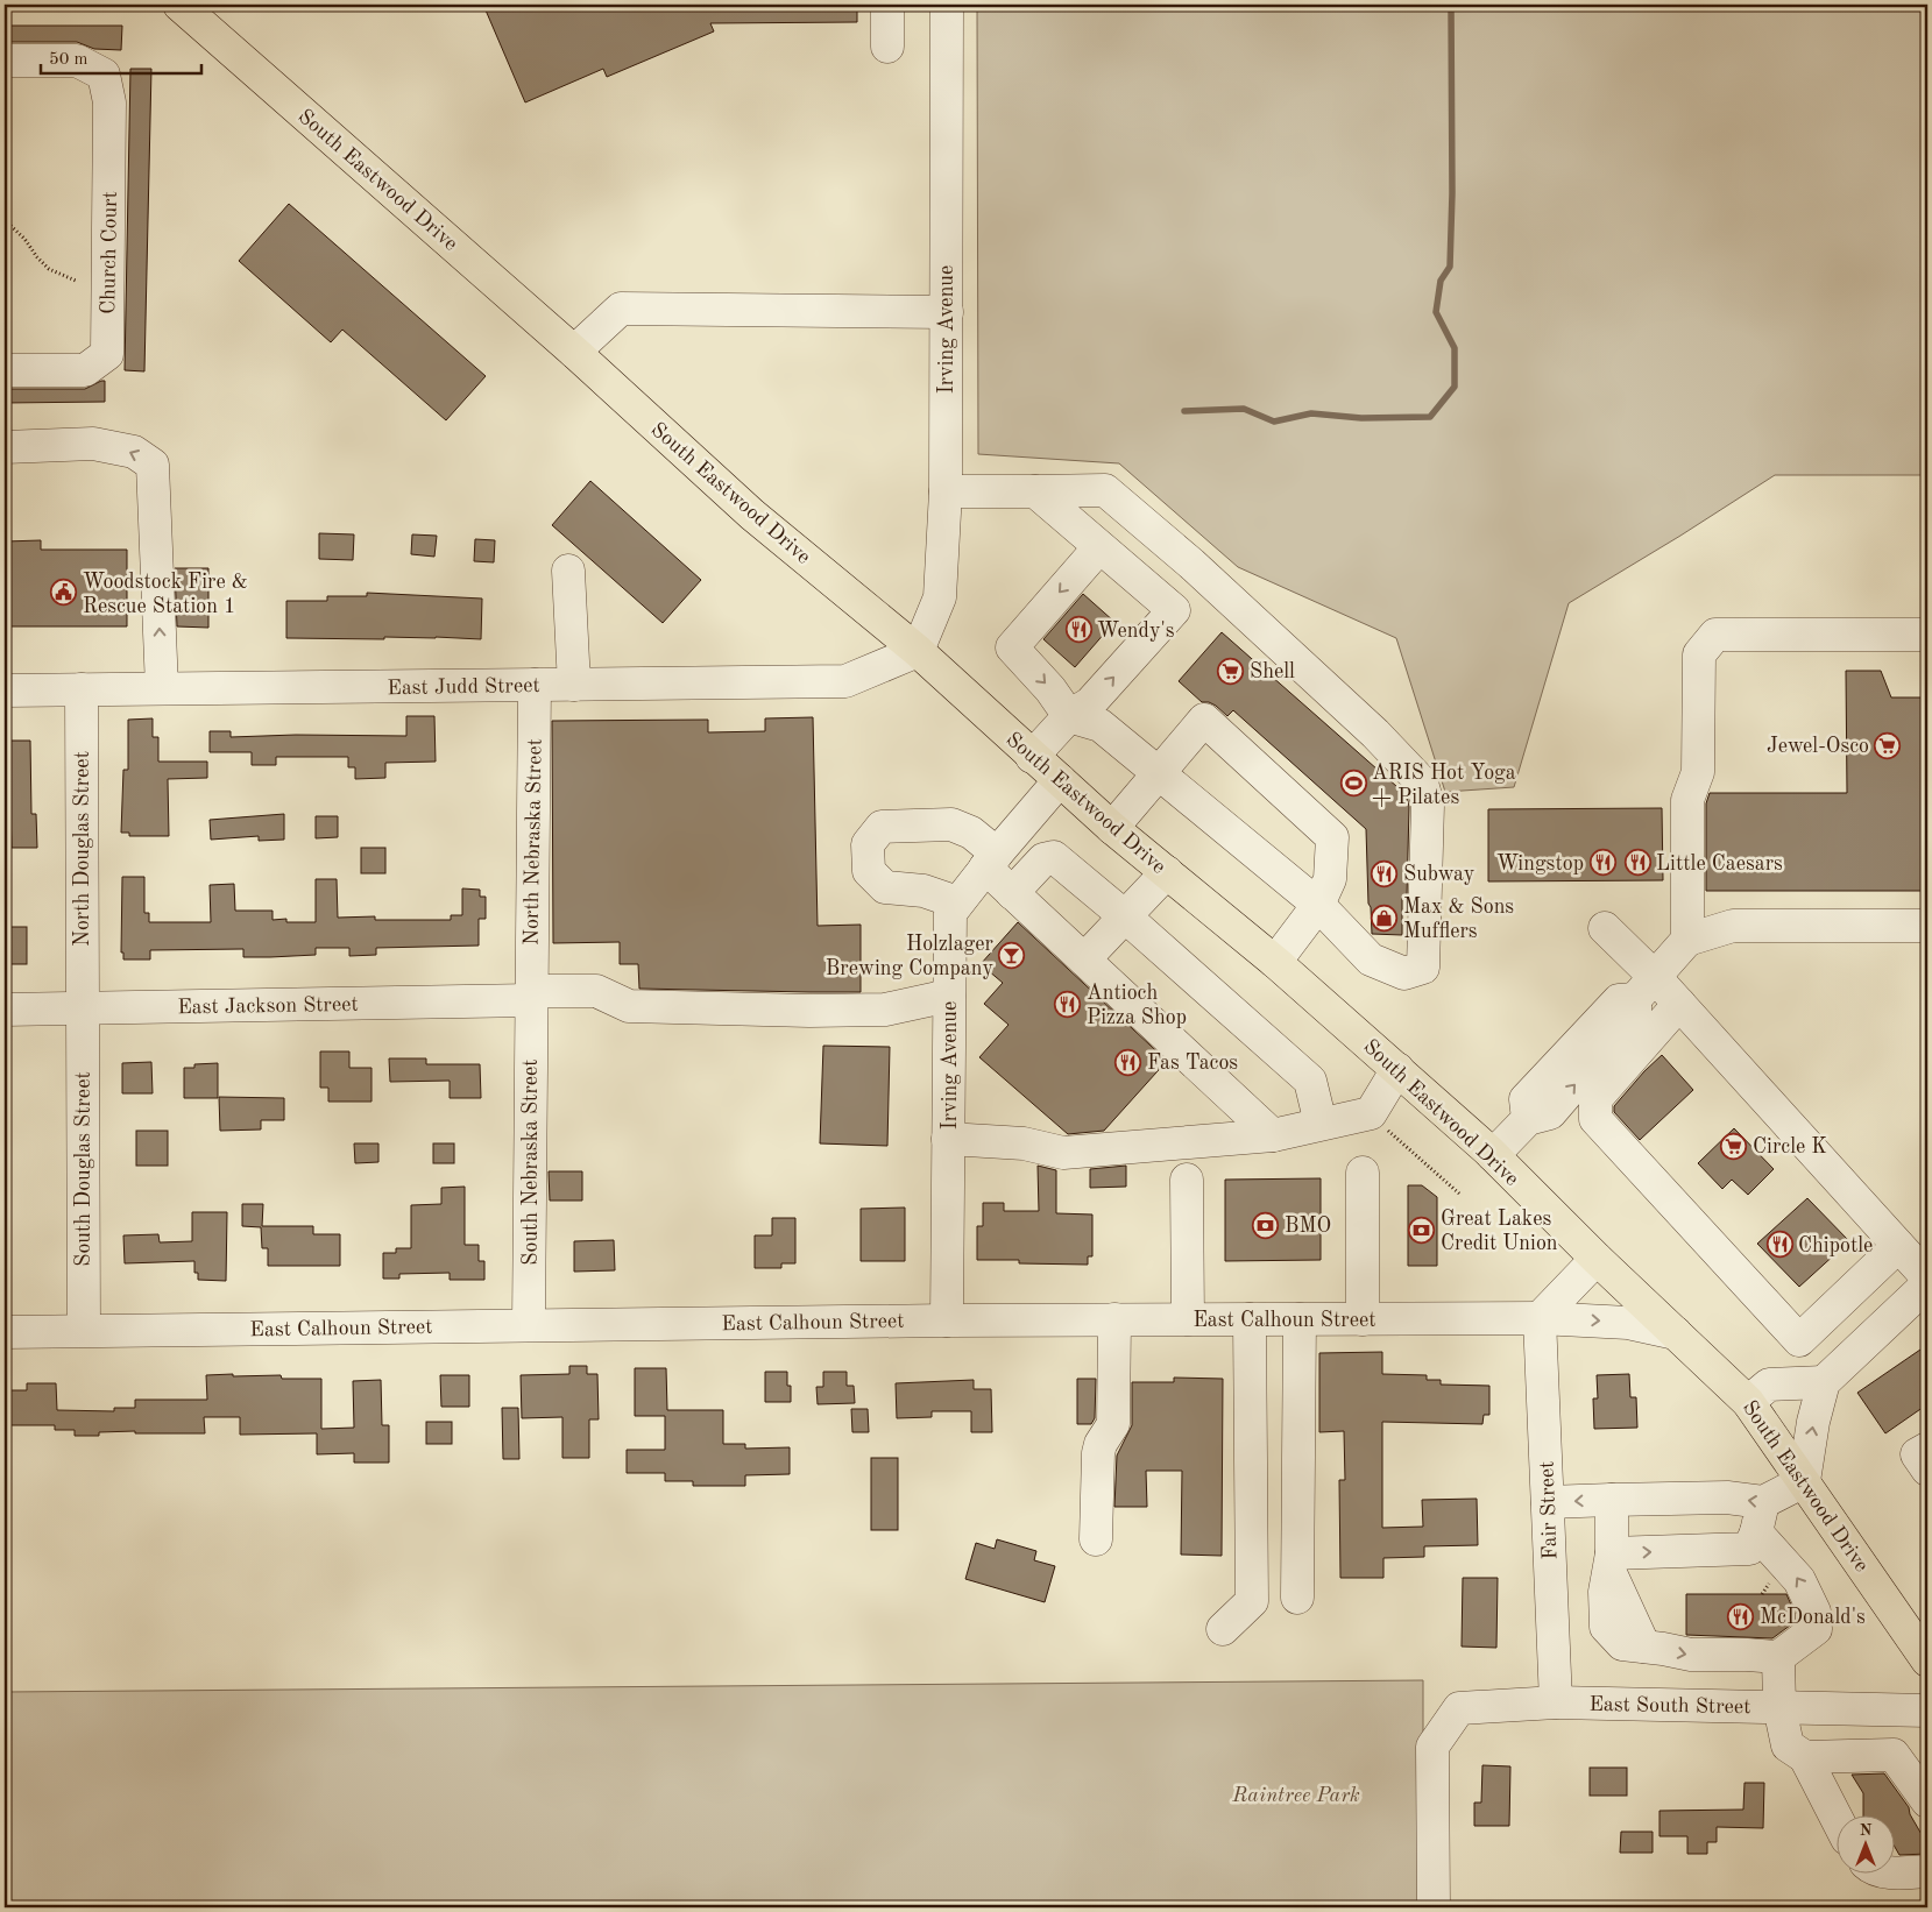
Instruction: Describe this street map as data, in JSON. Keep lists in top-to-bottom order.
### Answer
{
  "streets": {
    "main road": ["South Eastwood Drive"],
    "street": [
      "Church Court",
      "Irving Avenue",
      "East Judd Street",
      "North Nebraska Street",
      "North Douglas Street",
      "East Jackson Street",
      "South Nebraska Street",
      "South Douglas Street",
      "East Calhoun Street",
      "Fair Street",
      "East South Street"
    ]
  },
  "crossings": [
    ["South Eastwood Drive", "Irving Avenue"],
    ["South Eastwood Drive", "East Judd Street"],
    ["South Eastwood Drive", "East Calhoun Street"],
    ["Irving Avenue", "East Judd Street"],
    ["Irving Avenue", "East Jackson Street"],
    ["Irving Avenue", "East Calhoun Street"],
    ["East Judd Street", "North Nebraska Street"],
    ["East Judd Street", "North Douglas Street"],
    ["North Nebraska Street", "East Jackson Street"],
    ["North Nebraska Street", "South Nebraska Street"],
    ["North Douglas Street", "East Jackson Street"],
    ["North Douglas Street", "South Douglas Street"],
    ["East Jackson Street", "South Nebraska Street"],
    ["East Jackson Street", "South Douglas Street"],
    ["South Nebraska Street", "East Calhoun Street"],
    ["South Douglas Street", "East Calhoun Street"],
    ["East Calhoun Street", "Fair Street"],
    ["Fair Street", "East South Street"]
  ],
  "parks": ["Raintree Park"],
  "places": {
    "public building": ["Woodstock Fire & Rescue Station 1"],
    "restaurant": [
      "Wendy's",
      "Wingstop",
      "Little Caesars",
      "Subway",
      "Antioch Pizza Shop",
      "Fas Tacos",
      "Chipotle",
      "McDonald's"
    ],
    "supermarket": ["Shell", "Jewel-Osco", "Circle K"],
    "sports": ["ARIS Hot Yoga + Pilates"],
    "shop": ["Max & Sons Mufflers"],
    "bar": ["Holzlager Brewing Company"],
    "bank": ["BMO", "Great Lakes Credit Union"]
  },
  "scale_bar": "50 m",
  "north": "top"
}
